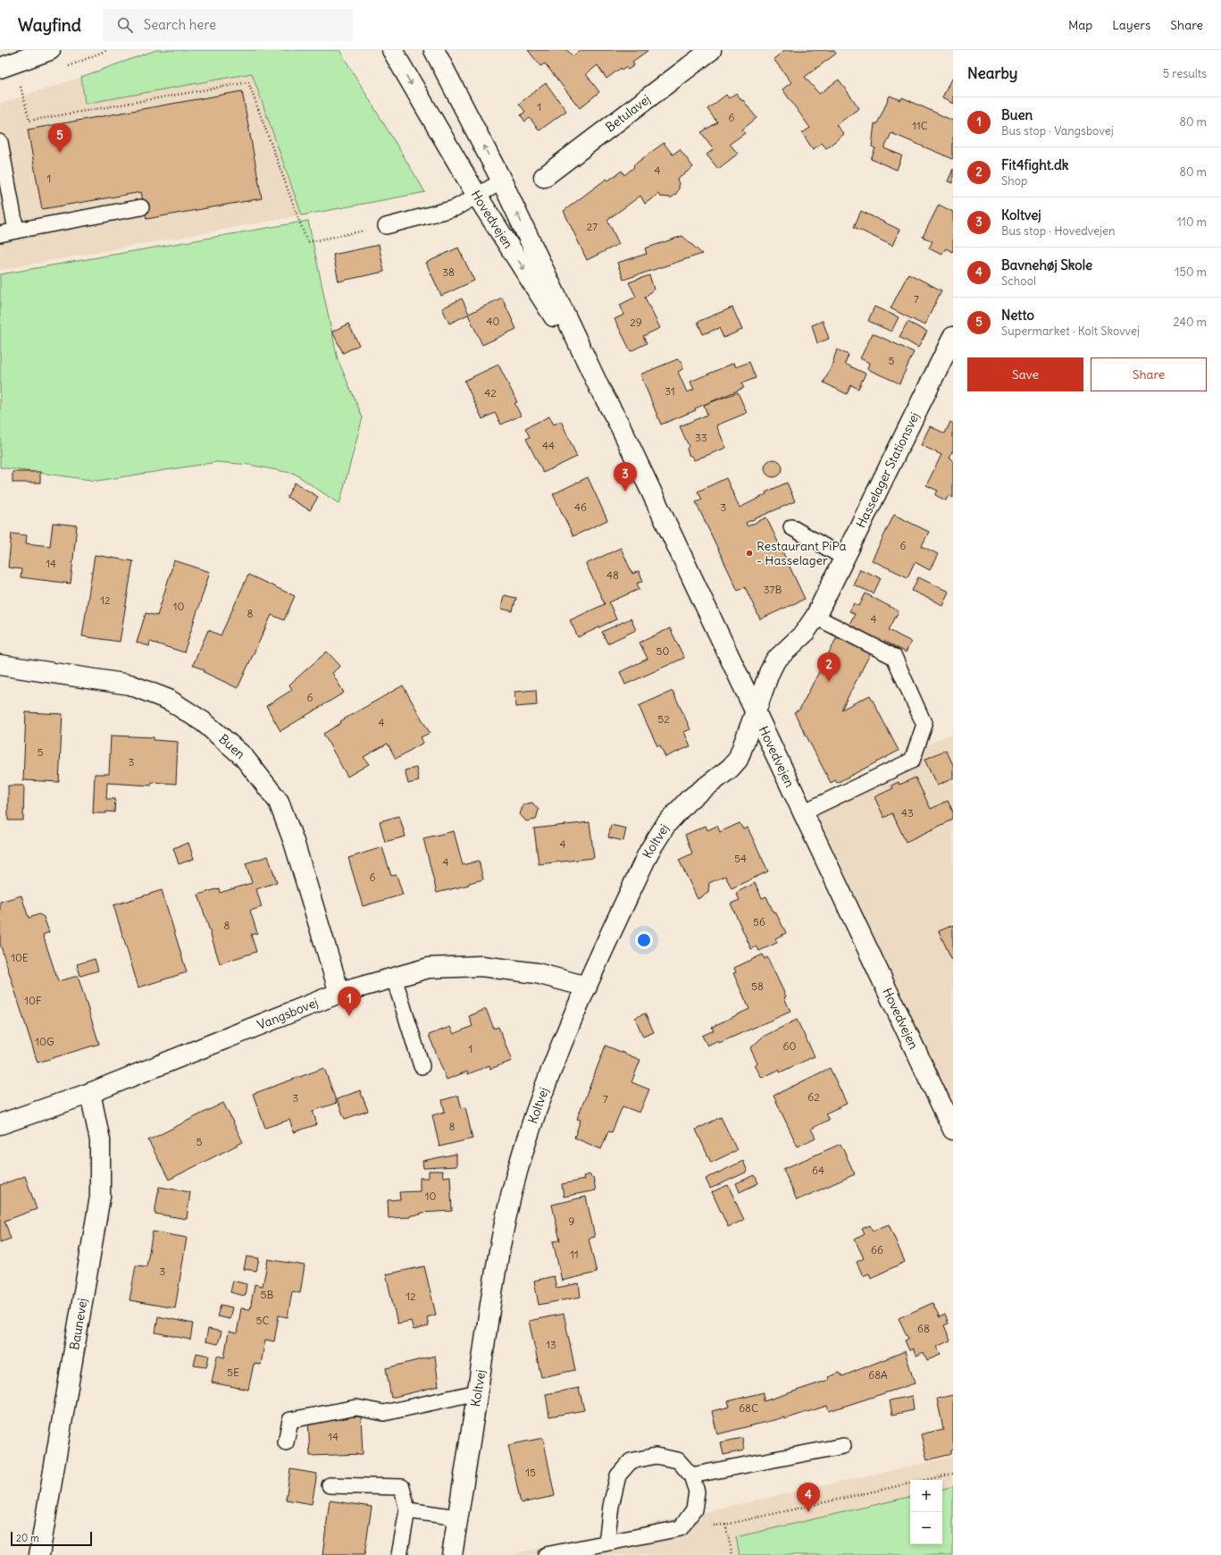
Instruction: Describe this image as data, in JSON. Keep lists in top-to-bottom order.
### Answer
{
  "streets": {
    "street": [
      "Betulavej",
      "Hovedvejen",
      "Hasselager Stationsvej",
      "Buen",
      "Koltvej",
      "Vangsbovej",
      "Baunevej"
    ]
  },
  "crossings": [
    ["Hovedvejen", "Hasselager Stationsvej"],
    ["Hovedvejen", "Koltvej"],
    ["Hasselager Stationsvej", "Koltvej"],
    ["Buen", "Vangsbovej"],
    ["Koltvej", "Vangsbovej"],
    ["Vangsbovej", "Baunevej"]
  ],
  "places": ["Restaurant PiPa - Hasselager"],
  "house_numbers": [
    "1",
    "6",
    "11C",
    "4",
    "1",
    "27",
    "38",
    "7",
    "40",
    "29",
    "5",
    "31",
    "42",
    "33",
    "44",
    "46",
    "3",
    "6",
    "14",
    "48",
    "37B",
    "12",
    "10",
    "8",
    "4",
    "50",
    "6",
    "52",
    "4",
    "5",
    "3",
    "43",
    "4",
    "54",
    "4",
    "6",
    "56",
    "8",
    "10E",
    "58",
    "10F",
    "10G",
    "60",
    "1",
    "62",
    "3",
    "7",
    "8",
    "5",
    "64",
    "10",
    "9",
    "66",
    "11",
    "3",
    "5B",
    "12",
    "5C",
    "68",
    "13",
    "5E",
    "68A",
    "68C",
    "14",
    "15"
  ],
  "scale_bar": "20 m",
  "page": {
    "header": "Wayfind",
    "search": "Search here",
    "nav": ["Map", "Layers", "Share"],
    "heading": ["Nearby", "5 results"],
    "list": [
      {
        "mark": "1",
        "name": "Buen",
        "note": "Bus stop · Vangsbovej",
        "value": "80 m"
      },
      {
        "mark": "2",
        "name": "Fit4fight.dk",
        "note": "Shop",
        "value": "80 m"
      },
      {
        "mark": "3",
        "name": "Koltvej",
        "note": "Bus stop · Hovedvejen",
        "value": "110 m"
      },
      {
        "mark": "4",
        "name": "Bavnehøj Skole",
        "note": "School",
        "value": "150 m"
      },
      {
        "mark": "5",
        "name": "Netto",
        "note": "Supermarket · Kolt Skovvej",
        "value": "240 m"
      }
    ],
    "pins": [
      "5",
      "3",
      "2",
      "1",
      "4"
    ],
    "buttons": ["Save", "Share"],
    "map_buttons": ["+", "−"],
    "scale": "20 m"
  }
}
